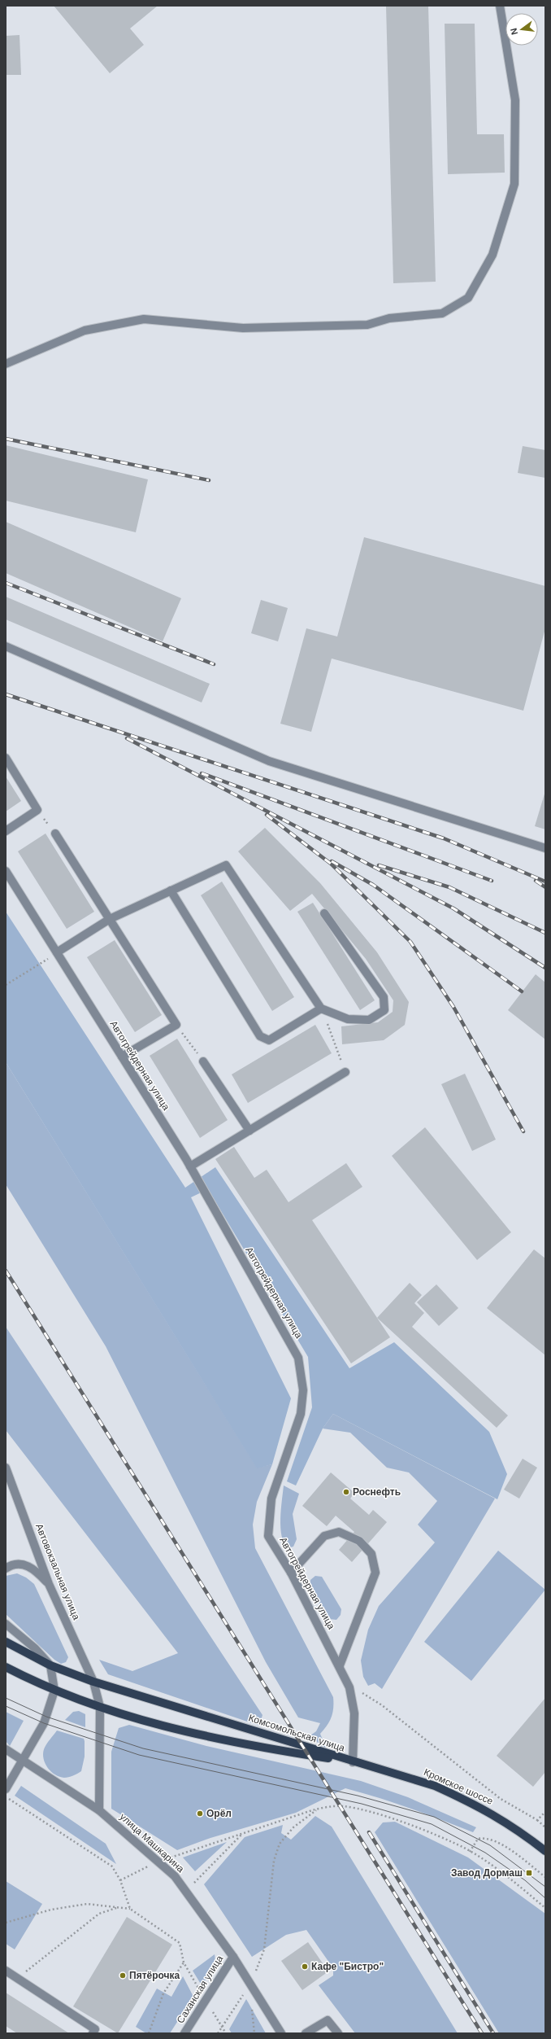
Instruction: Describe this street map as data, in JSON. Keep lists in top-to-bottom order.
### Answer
{
  "streets": {
    "main road": ["Комсомольская улица", "Кромское шоссе"],
    "street": [
      "Автогрейдерная улица",
      "Автовокзальная улица",
      "улица Машкарина",
      "Саханская улица"
    ]
  },
  "crossings": [
    ["Автогрейдерная улица", "Комсомольская улица"],
    ["Автогрейдерная улица", "Кромское шоссе"],
    ["Автовокзальная улица", "Комсомольская улица"],
    ["Автовокзальная улица", "улица Машкарина"],
    ["Комсомольская улица", "Кромское шоссе"],
    ["улица Машкарина", "Саханская улица"]
  ],
  "places": {
    "other": [
      "Роснефть",
      "Орёл",
      "Кафе \"Бистро\"",
      "Пятёрочка"
    ],
    "transit": ["Завод Дормаш"]
  },
  "north": "left"
}
